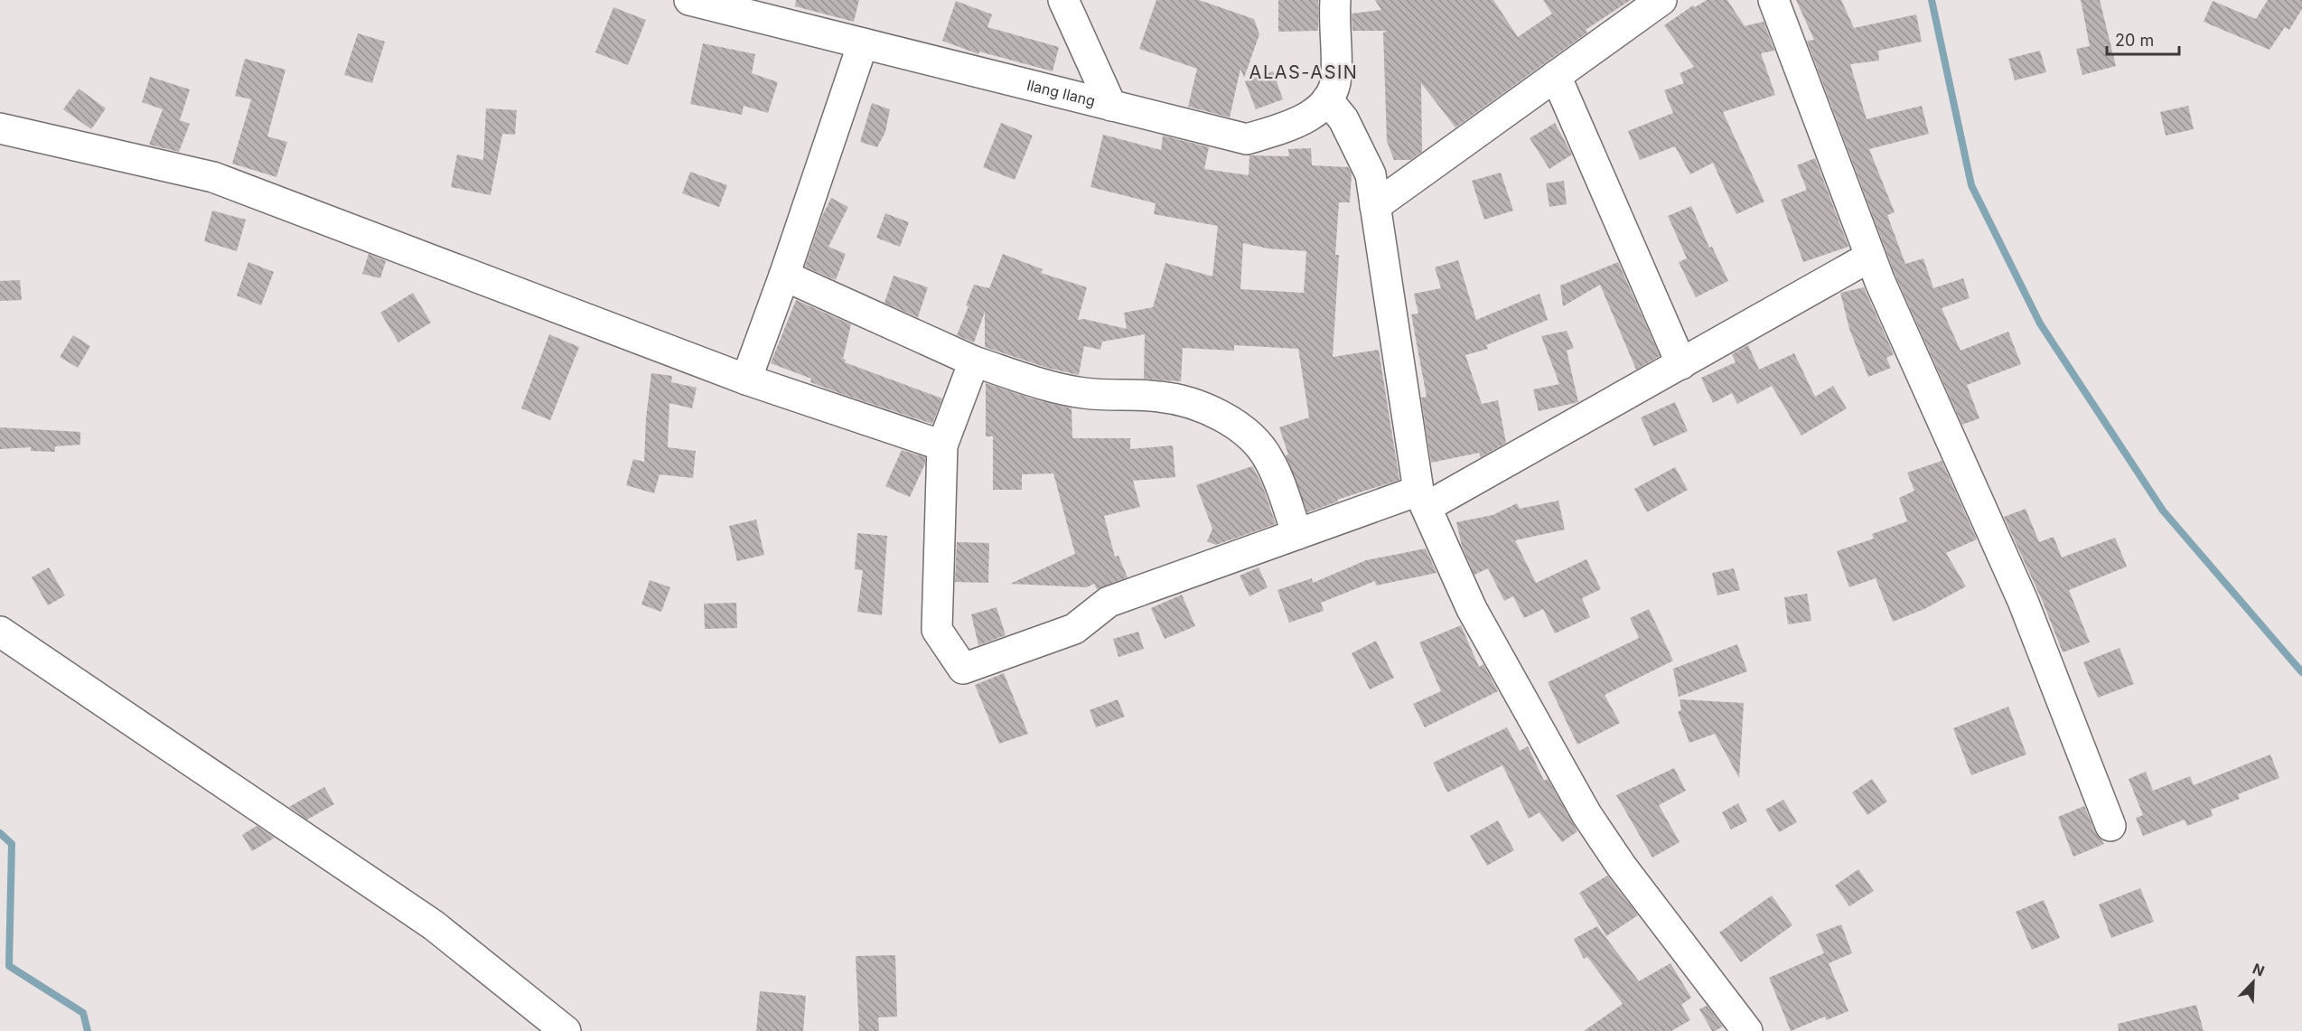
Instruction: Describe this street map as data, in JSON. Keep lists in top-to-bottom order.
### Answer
{
  "streets": {
    "street": ["Ilang Ilang"]
  },
  "districts": ["ALAS-ASIN"],
  "scale_bar": "20 m",
  "north": "top right"
}
